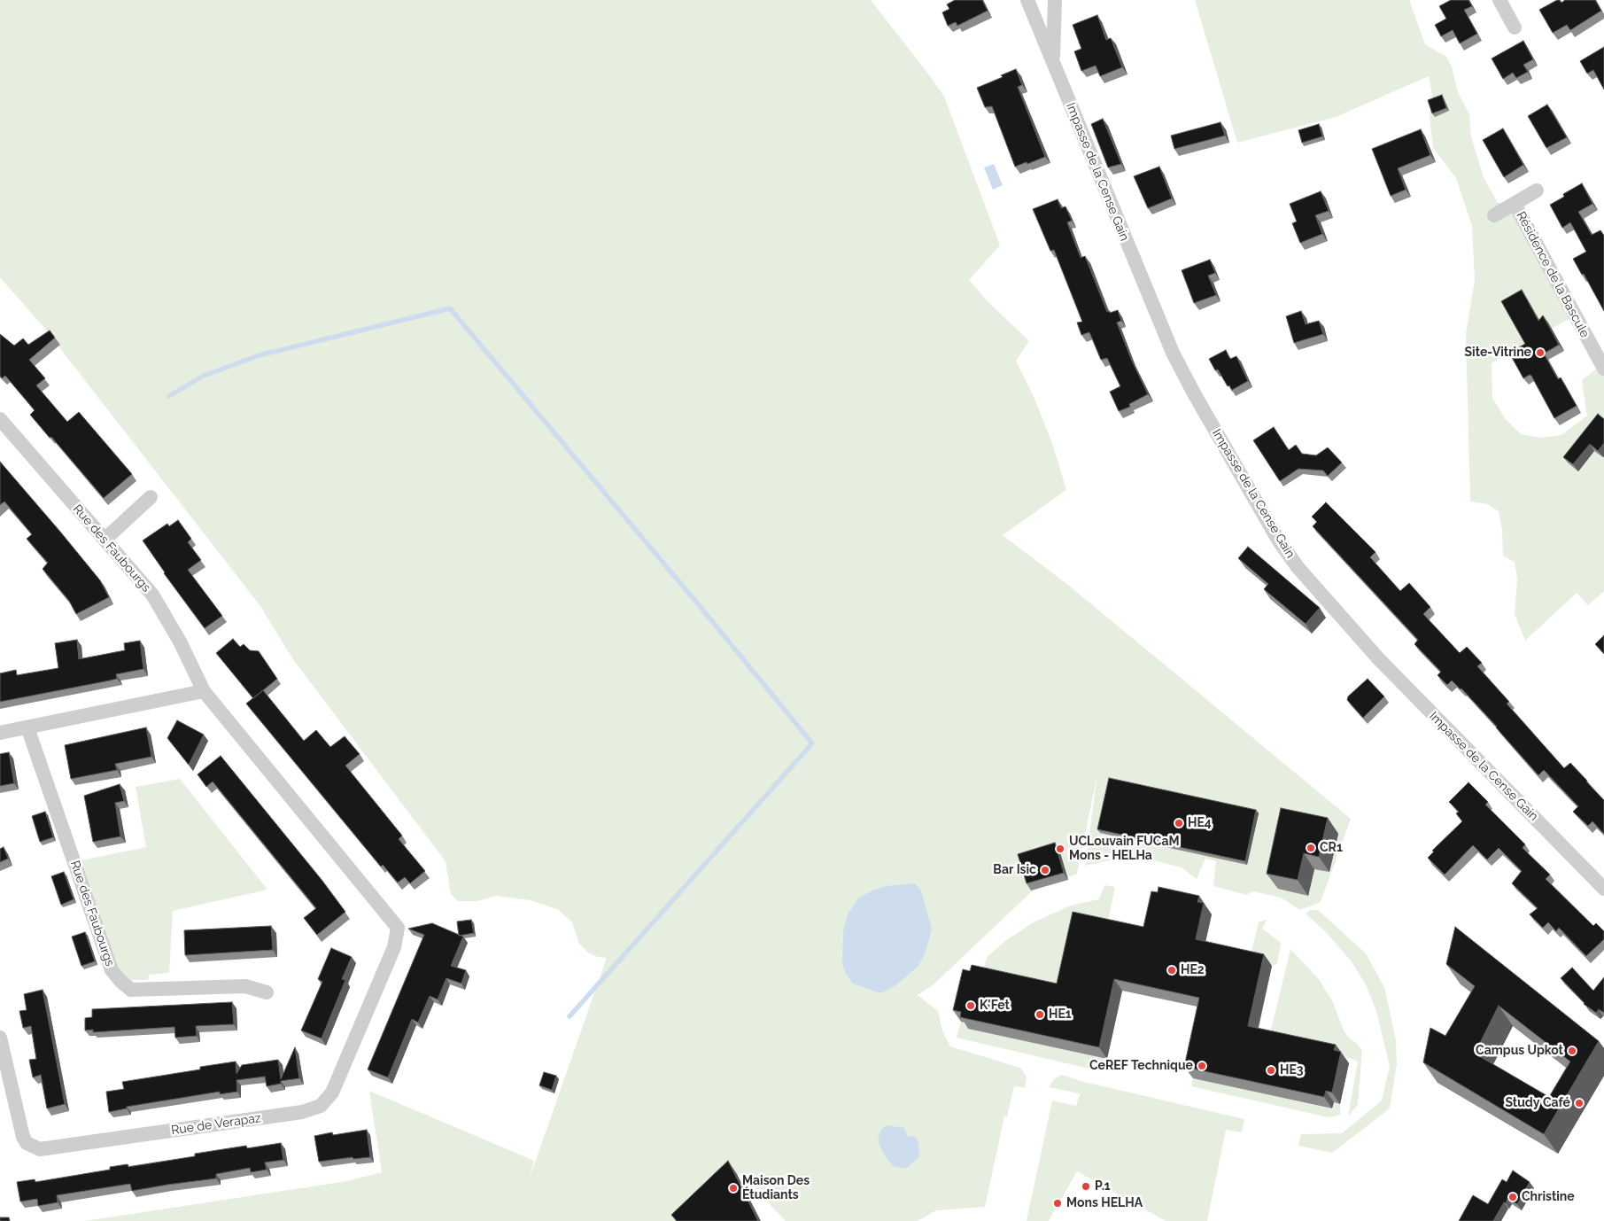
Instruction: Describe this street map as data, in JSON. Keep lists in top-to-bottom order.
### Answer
{
  "streets": {
    "street": [
      "Impasse de la Cense Gain",
      "Résidence de la Bascule",
      "Rue des Faubourgs",
      "Rue de Verapaz"
    ]
  },
  "crossings": [
    ["Rue des Faubourgs", "Rue de Verapaz"]
  ],
  "places": [
    "Site-Vitrine",
    "HE4",
    "CR1",
    "UCLouvain FUCaM Mons - HELHa",
    "Bar Isic",
    "HE2",
    "K'Fet",
    "HE1",
    "Campus Upkot",
    "CeREF Technique",
    "HE3",
    "Study Café",
    "P.1",
    "Maison Des Étudiants",
    "Christine",
    "Mons HELHA"
  ]
}
